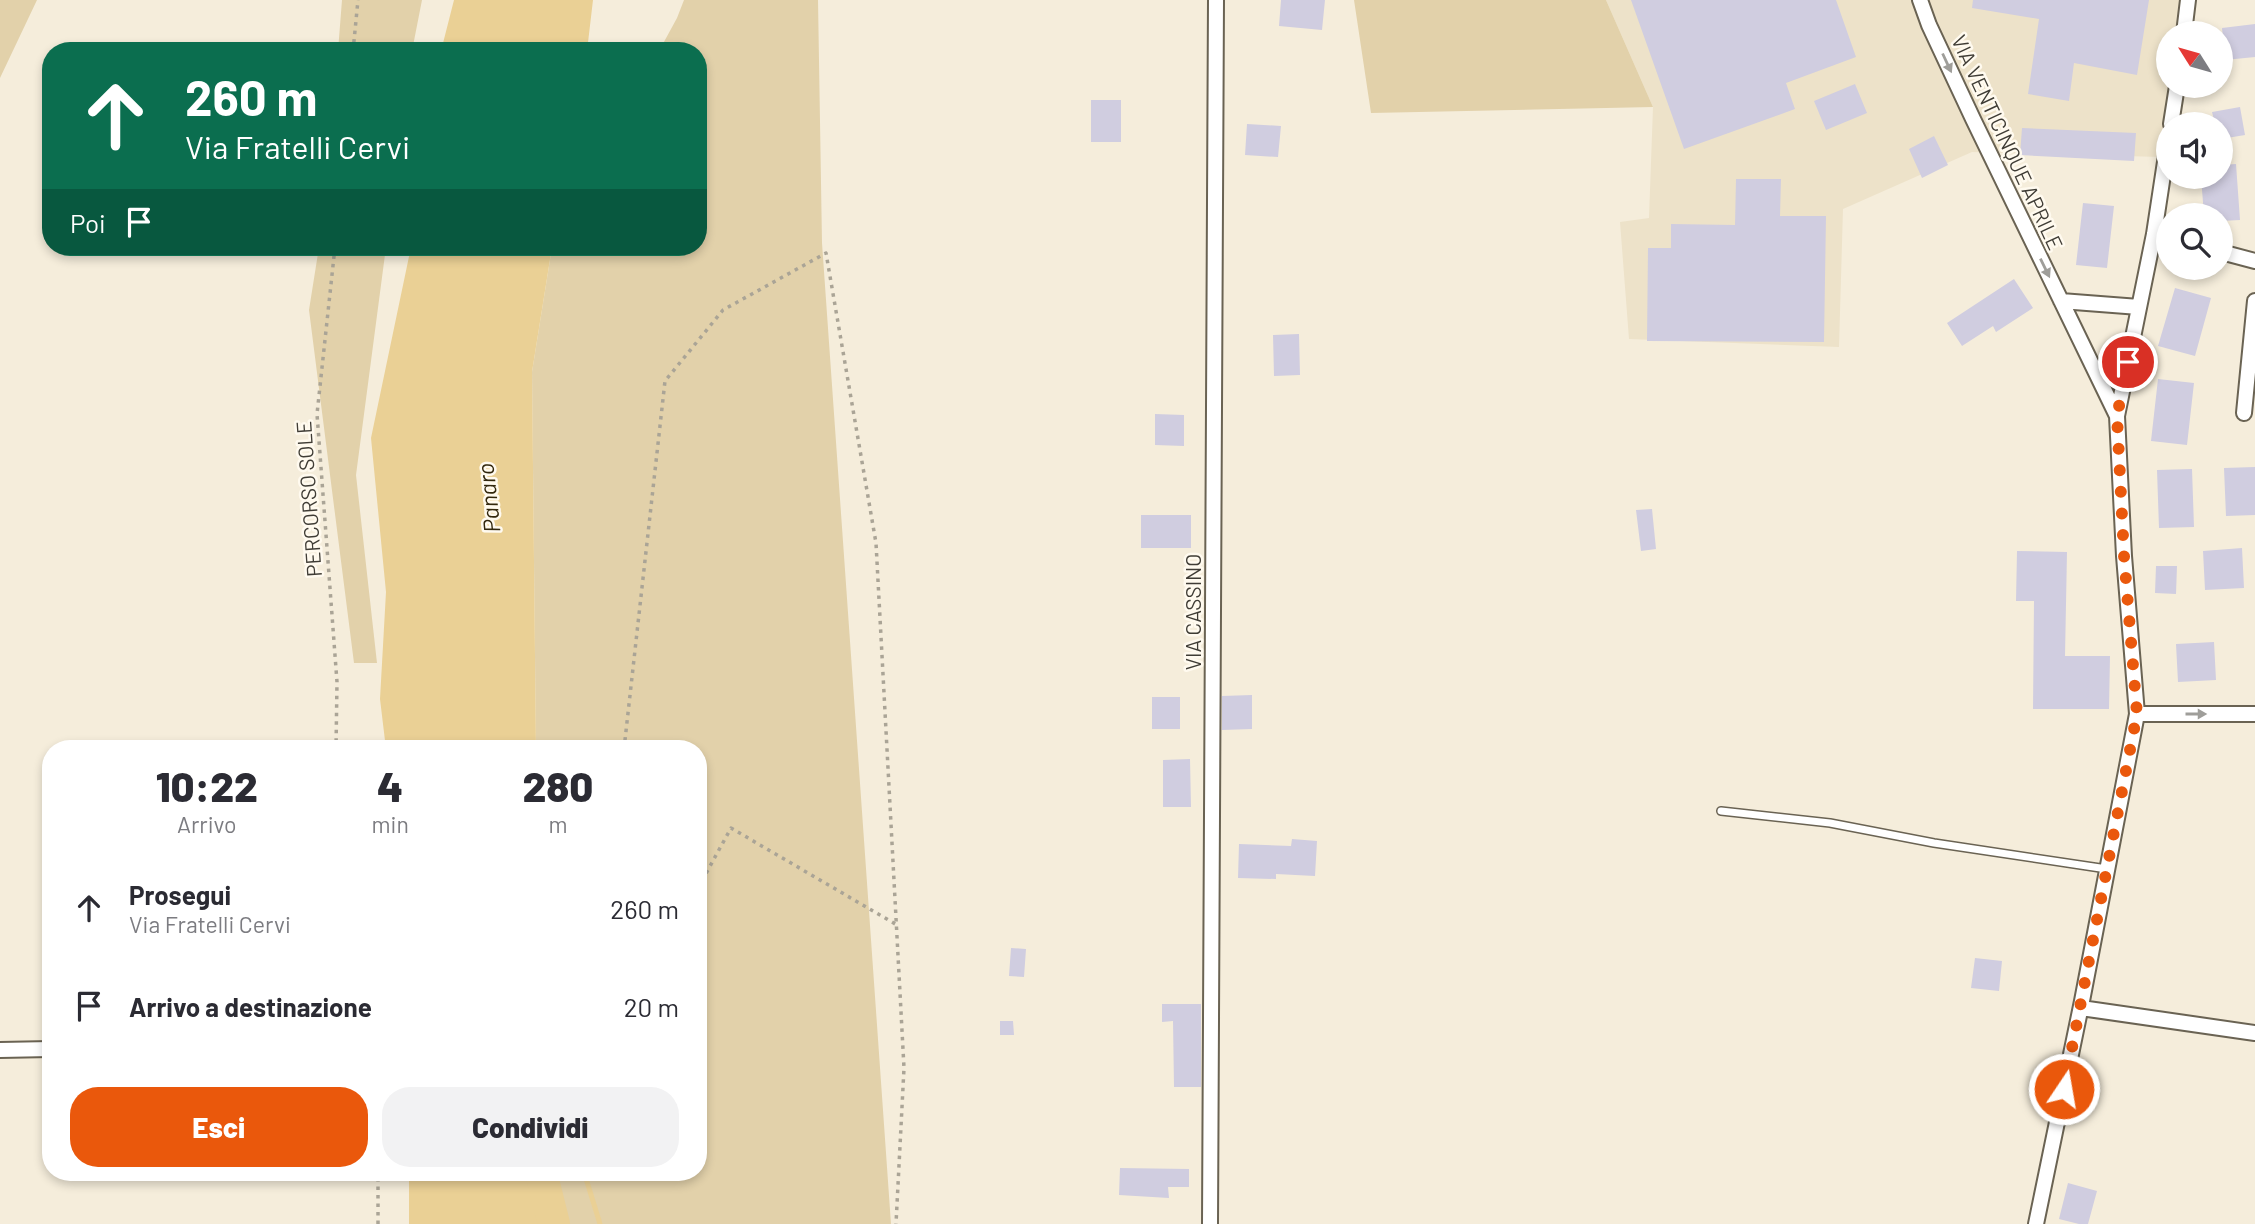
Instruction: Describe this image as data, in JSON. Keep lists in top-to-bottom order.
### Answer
{
  "streets": {
    "street": ["VIA VENTICINQUE APRILE", "VIA CASSINO"],
    "path": ["PERCORSO SOLE"]
  },
  "water": ["Panaro"],
  "north": "top left",
  "page": {
    "turn": ["260 m", "Via Fratelli Cervi"],
    "then": "Poi",
    "eta": [
      "10:22",
      "Arrivo",
      "4",
      "min",
      "280",
      "m"
    ],
    "list": [
      {
        "name": "Prosegui",
        "note": "Via Fratelli Cervi",
        "value": "260 m"
      },
      {
        "name": "Arrivo a destinazione",
        "value": "20 m"
      }
    ],
    "buttons": ["Esci", "Condividi"]
  }
}
